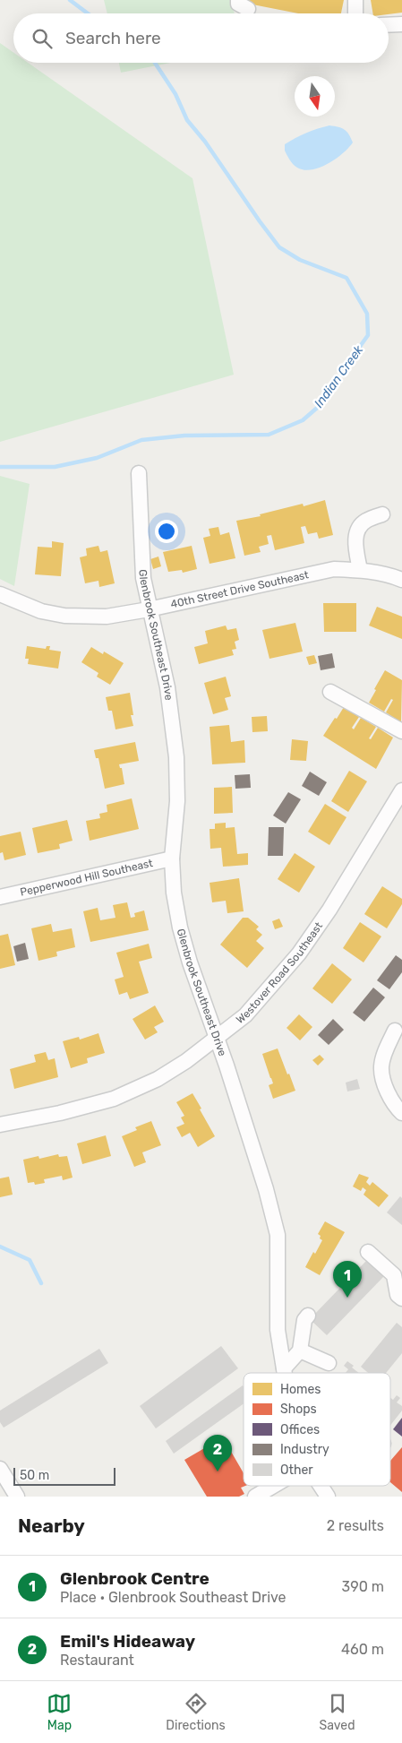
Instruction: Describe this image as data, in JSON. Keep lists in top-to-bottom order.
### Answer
{
  "streets": {
    "street": [
      "40th Street Drive Southeast",
      "Glenbrook Southeast Drive",
      "Pepperwood Hill Southeast",
      "Westover Road Southeast"
    ]
  },
  "crossings": [
    ["40th Street Drive Southeast", "Glenbrook Southeast Drive"],
    ["Glenbrook Southeast Drive", "Pepperwood Hill Southeast"],
    ["Glenbrook Southeast Drive", "Westover Road Southeast"]
  ],
  "water": ["Indian Creek"],
  "legend": [
    "Homes",
    "Shops",
    "Offices",
    "Industry",
    "Other"
  ],
  "scale_bar": "50 m",
  "north": "bottom",
  "page": {
    "search": "Search here",
    "pins": ["1", "2"],
    "scale": "50 m",
    "heading": ["Nearby", "2 results"],
    "list": [
      {
        "mark": "1",
        "name": "Glenbrook Centre",
        "note": "Place · Glenbrook Southeast Drive",
        "value": "390 m"
      },
      {
        "mark": "2",
        "name": "Emil's Hideaway",
        "note": "Restaurant",
        "value": "460 m"
      }
    ],
    "nav": ["Map", "Directions", "Saved"]
  }
}
